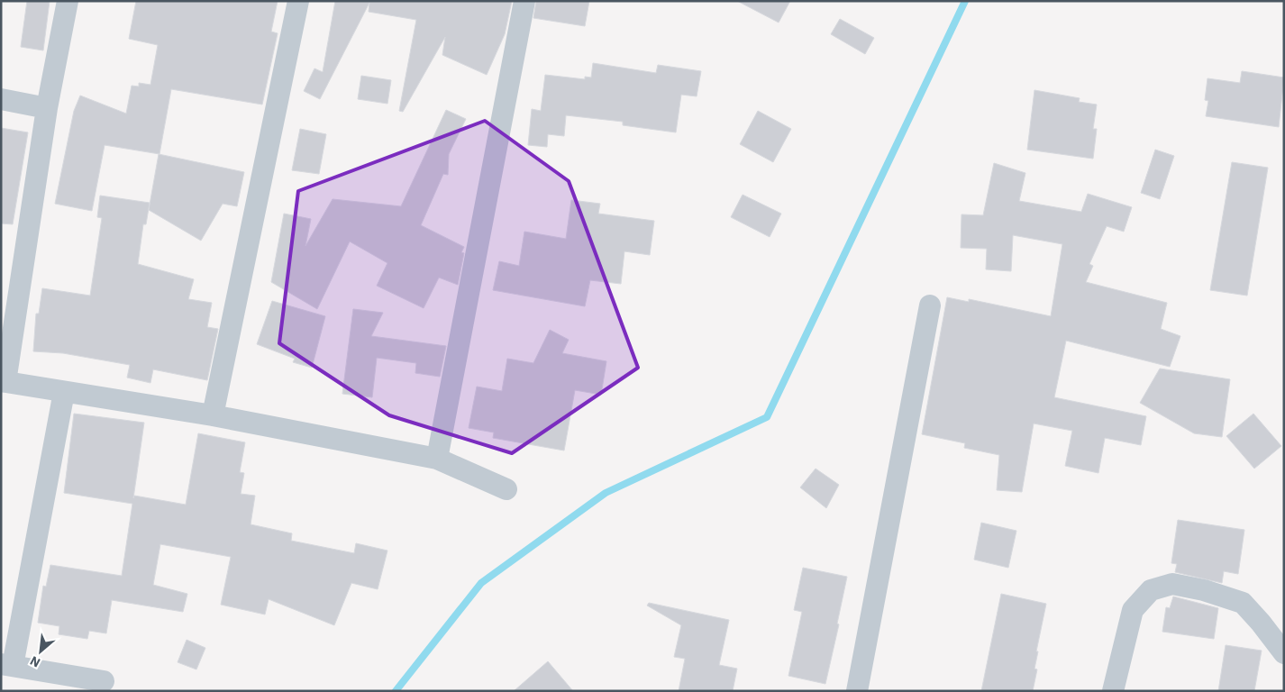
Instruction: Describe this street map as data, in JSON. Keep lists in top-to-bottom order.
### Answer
{
  "north": "bottom left"
}
